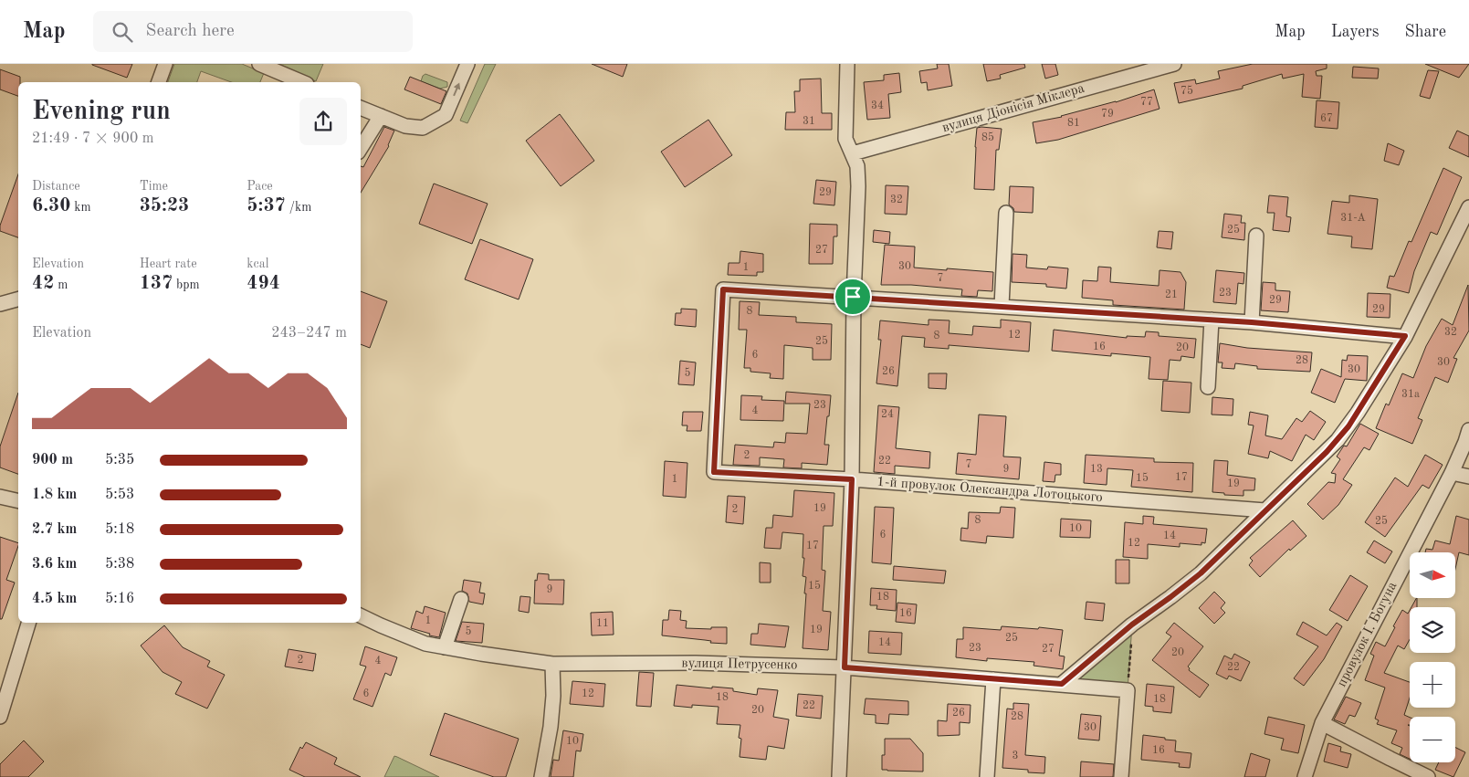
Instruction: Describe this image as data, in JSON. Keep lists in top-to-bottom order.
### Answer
{
  "streets": {
    "street": [
      "вулиця Діонісія Міклера",
      "1-й провулок Олександра Лотоцького",
      "провулок І. Богуна",
      "вулиця Петрусенко"
    ]
  },
  "house_numbers": [
    "75",
    "77",
    "34",
    "79",
    "67",
    "31",
    "81",
    "85",
    "29",
    "32",
    "31-А",
    "25",
    "27",
    "30",
    "1",
    "7",
    "23",
    "21",
    "29",
    "29",
    "8",
    "32",
    "12",
    "8",
    "25",
    "16",
    "20",
    "6",
    "28",
    "30",
    "30",
    "26",
    "5",
    "31а",
    "23",
    "4",
    "24",
    "2",
    "22",
    "7",
    "9",
    "13",
    "17",
    "15",
    "1",
    "19",
    "19",
    "2",
    "8",
    "25",
    "10",
    "6",
    "14",
    "12",
    "17",
    "15",
    "9",
    "18",
    "16",
    "1",
    "11",
    "19",
    "5",
    "25",
    "14",
    "23",
    "27",
    "20",
    "2",
    "4",
    "22",
    "6",
    "12",
    "18",
    "18",
    "22",
    "20",
    "26",
    "28",
    "30",
    "10",
    "16",
    "3"
  ],
  "north": "right",
  "page": {
    "header": "Map",
    "search": "Search here",
    "nav": ["Map", "Layers", "Share"],
    "heading": ["Evening run", "21:49 · 7 × 900 m"],
    "stats": [
      ["Distance", "6.30 km"],
      ["Time", "35:23"],
      ["Pace", "5:37 /km"],
      ["Elevation", "42 m"],
      ["Heart rate", "137 bpm"],
      ["kcal", "494"]
    ],
    "chart": ["Elevation", "243–247 m"],
    "list": [
      {
        "name": "900 m",
        "note": "5:35"
      },
      {
        "name": "1.8 km",
        "note": "5:53"
      },
      {
        "name": "2.7 km",
        "note": "5:18"
      },
      {
        "name": "3.6 km",
        "note": "5:38"
      },
      {
        "name": "4.5 km",
        "note": "5:16"
      }
    ],
    "map_buttons": ["+", "−"]
  }
}
